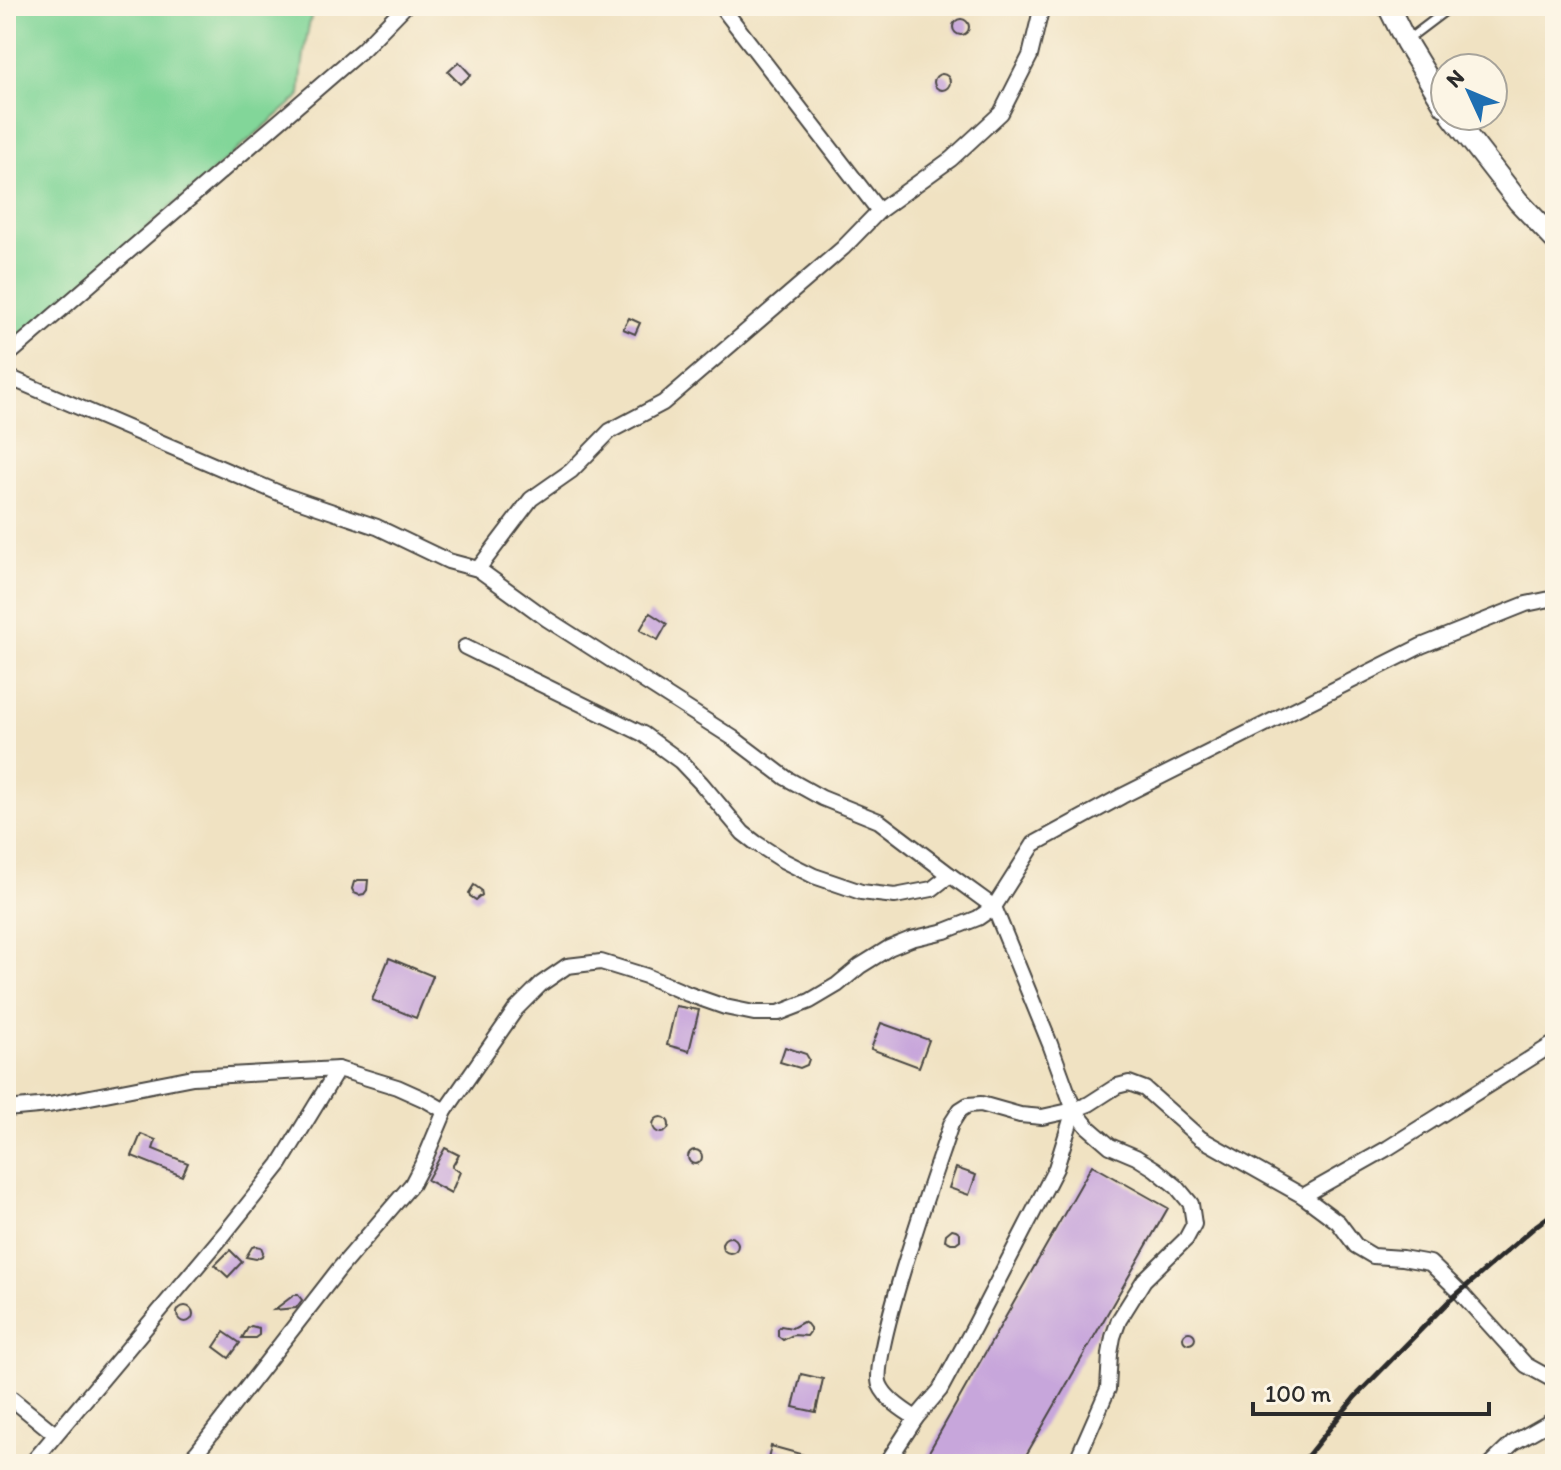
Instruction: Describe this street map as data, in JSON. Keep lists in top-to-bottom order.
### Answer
{
  "scale_bar": "100 m",
  "north": "top left"
}
